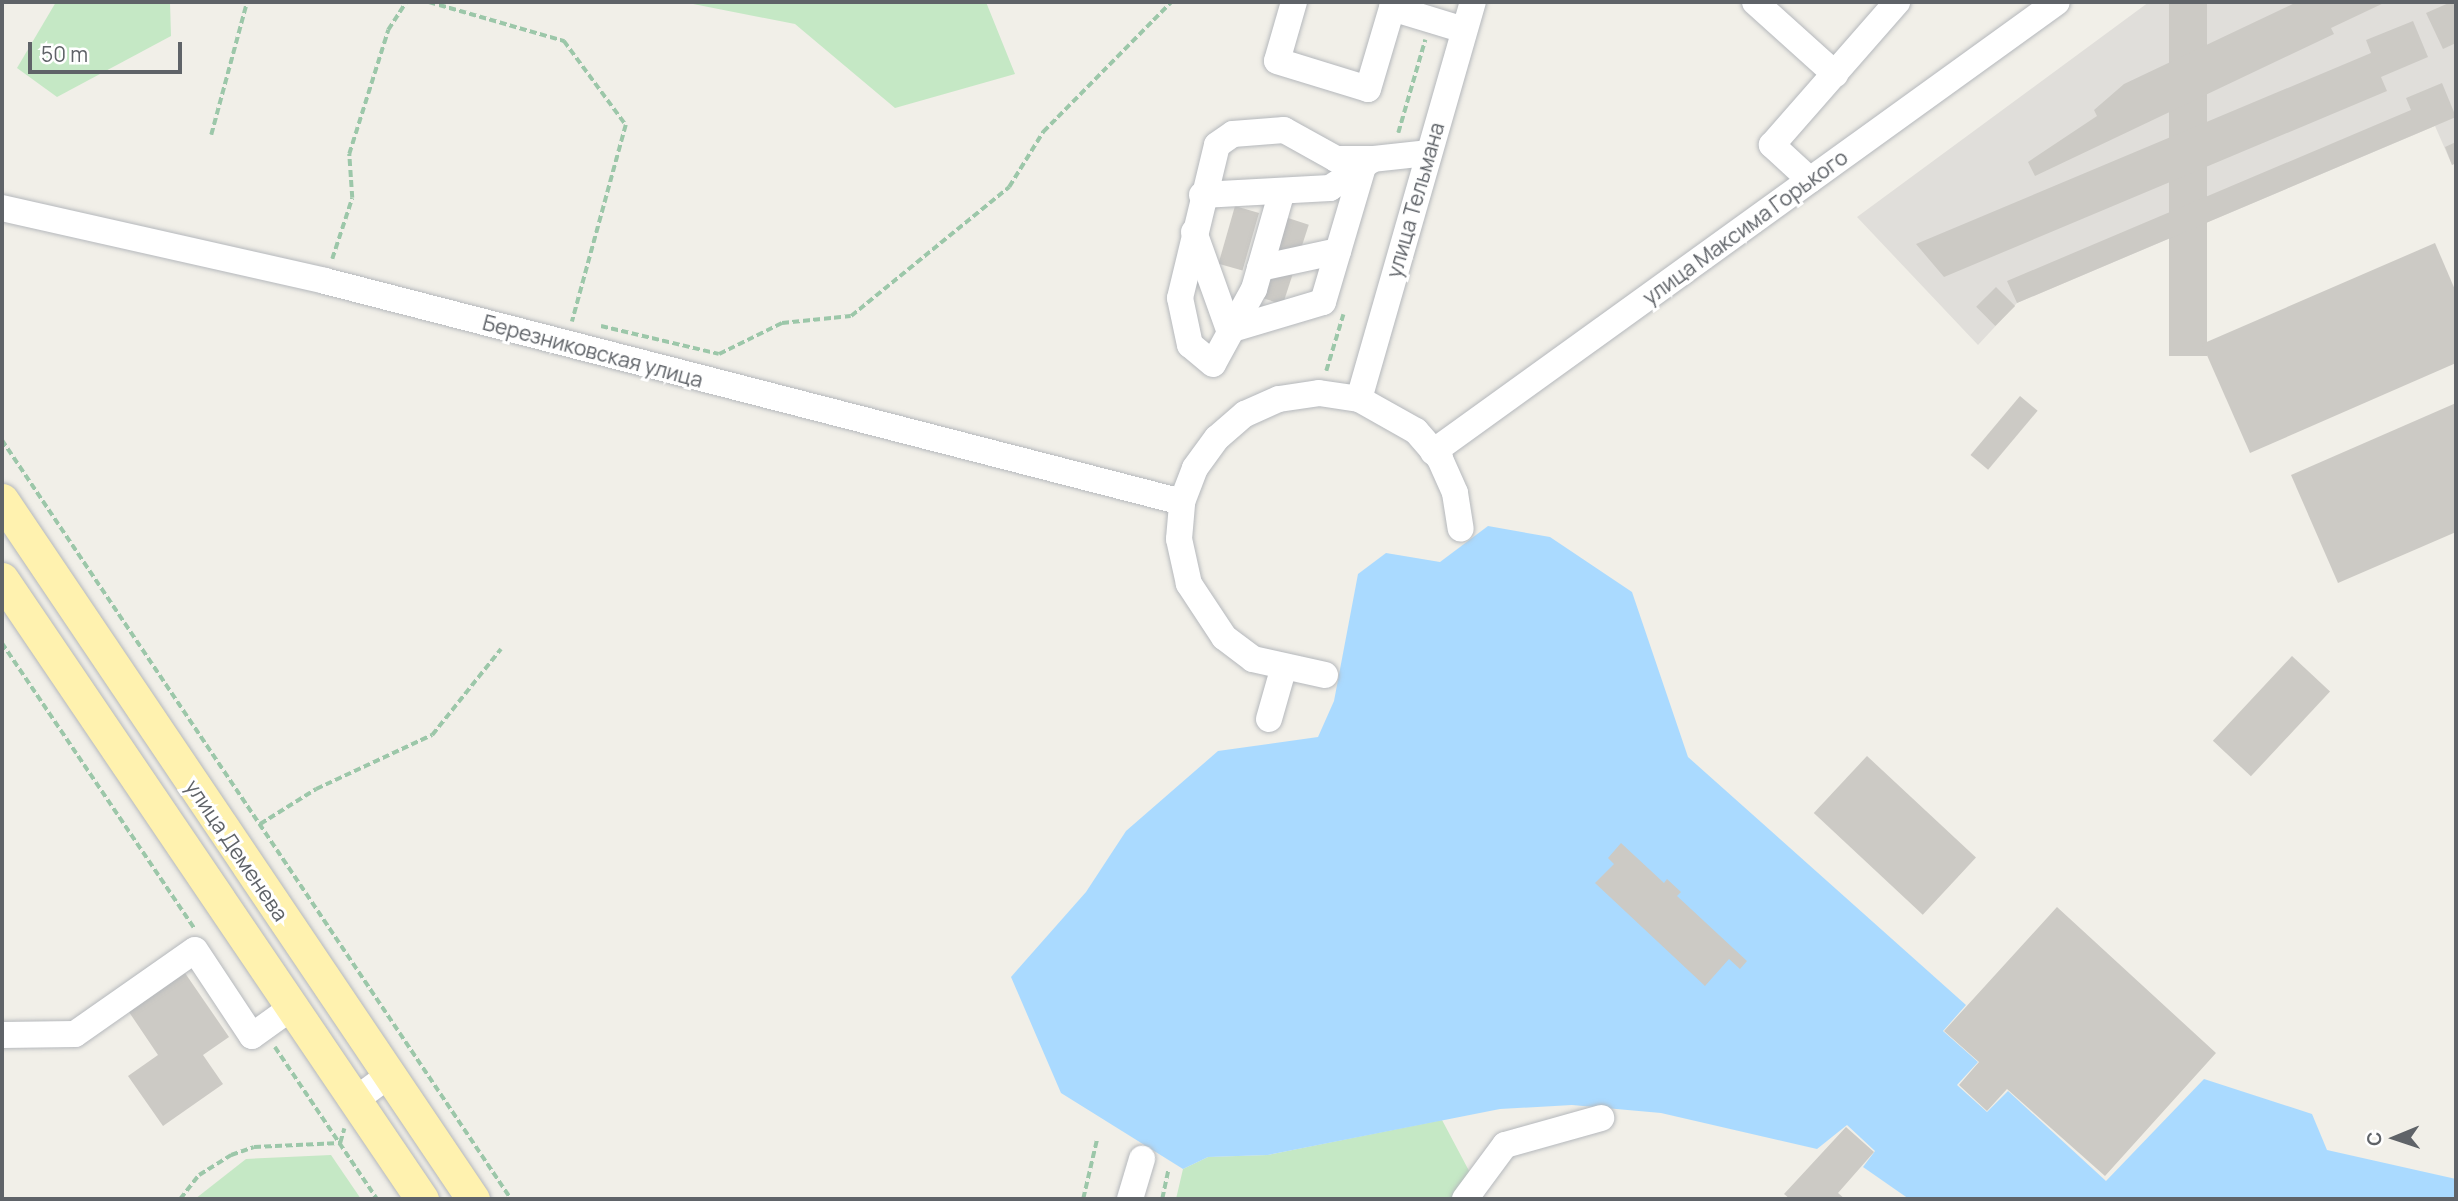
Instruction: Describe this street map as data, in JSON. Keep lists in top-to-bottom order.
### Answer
{
  "streets": {
    "main road": ["улица Деменева"],
    "street": ["улица Тельмана", "улица Максима Горького", "Березниковская улица"]
  },
  "scale_bar": "50 m",
  "north": "left"
}
